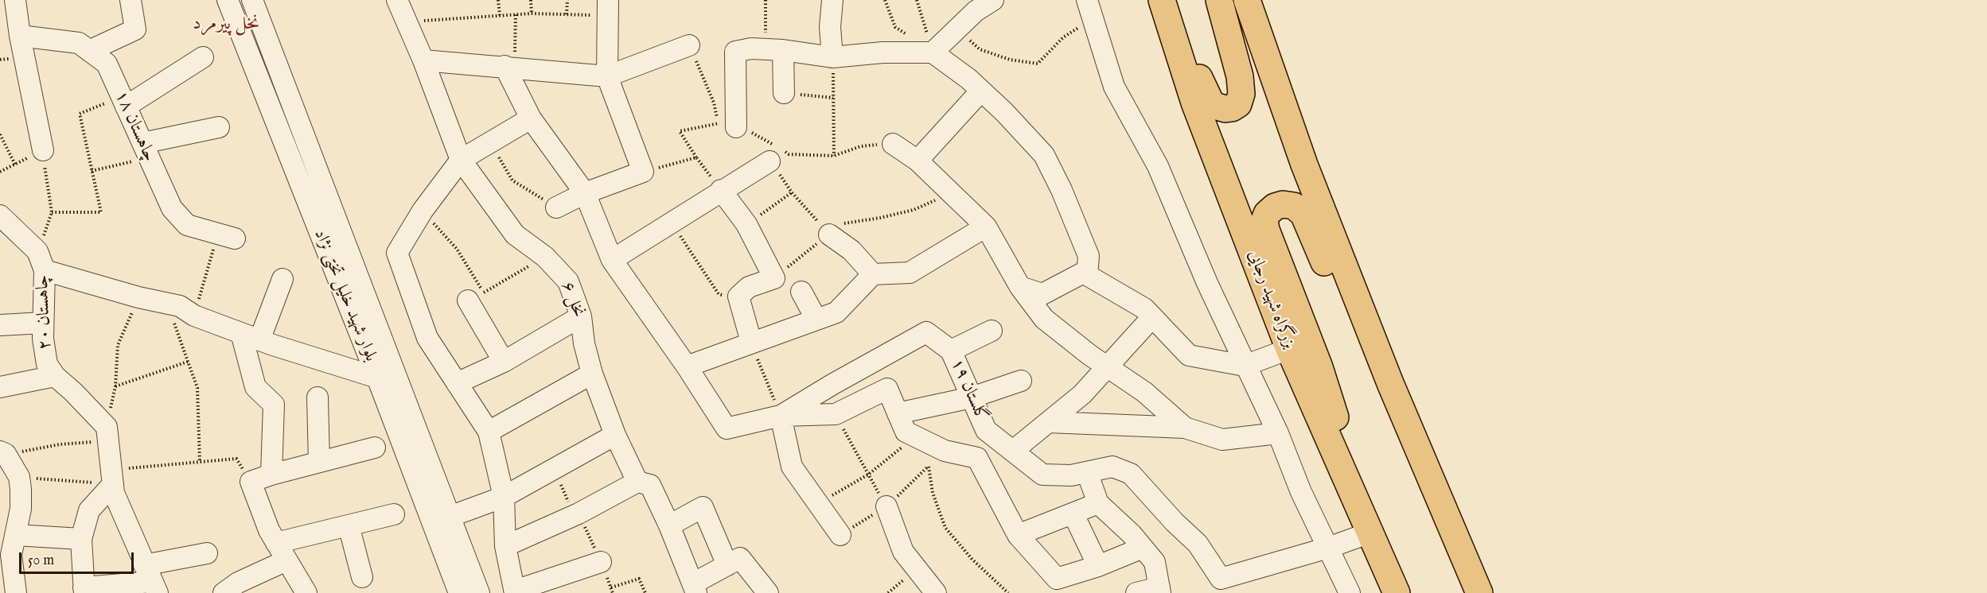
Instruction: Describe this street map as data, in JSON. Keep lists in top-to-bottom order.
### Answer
{
  "streets": {
    "highway": ["بزرگراه شهید رجایی"],
    "street": [
      "چاهستان ۱۸",
      "بلوار شهید خلیل تختی نژاد",
      "نخل ۶",
      "چاهستان ۲۰",
      "گلستان ۱۹"
    ]
  },
  "districts": ["نخل پیرمرد"],
  "scale_bar": "50 m"
}
